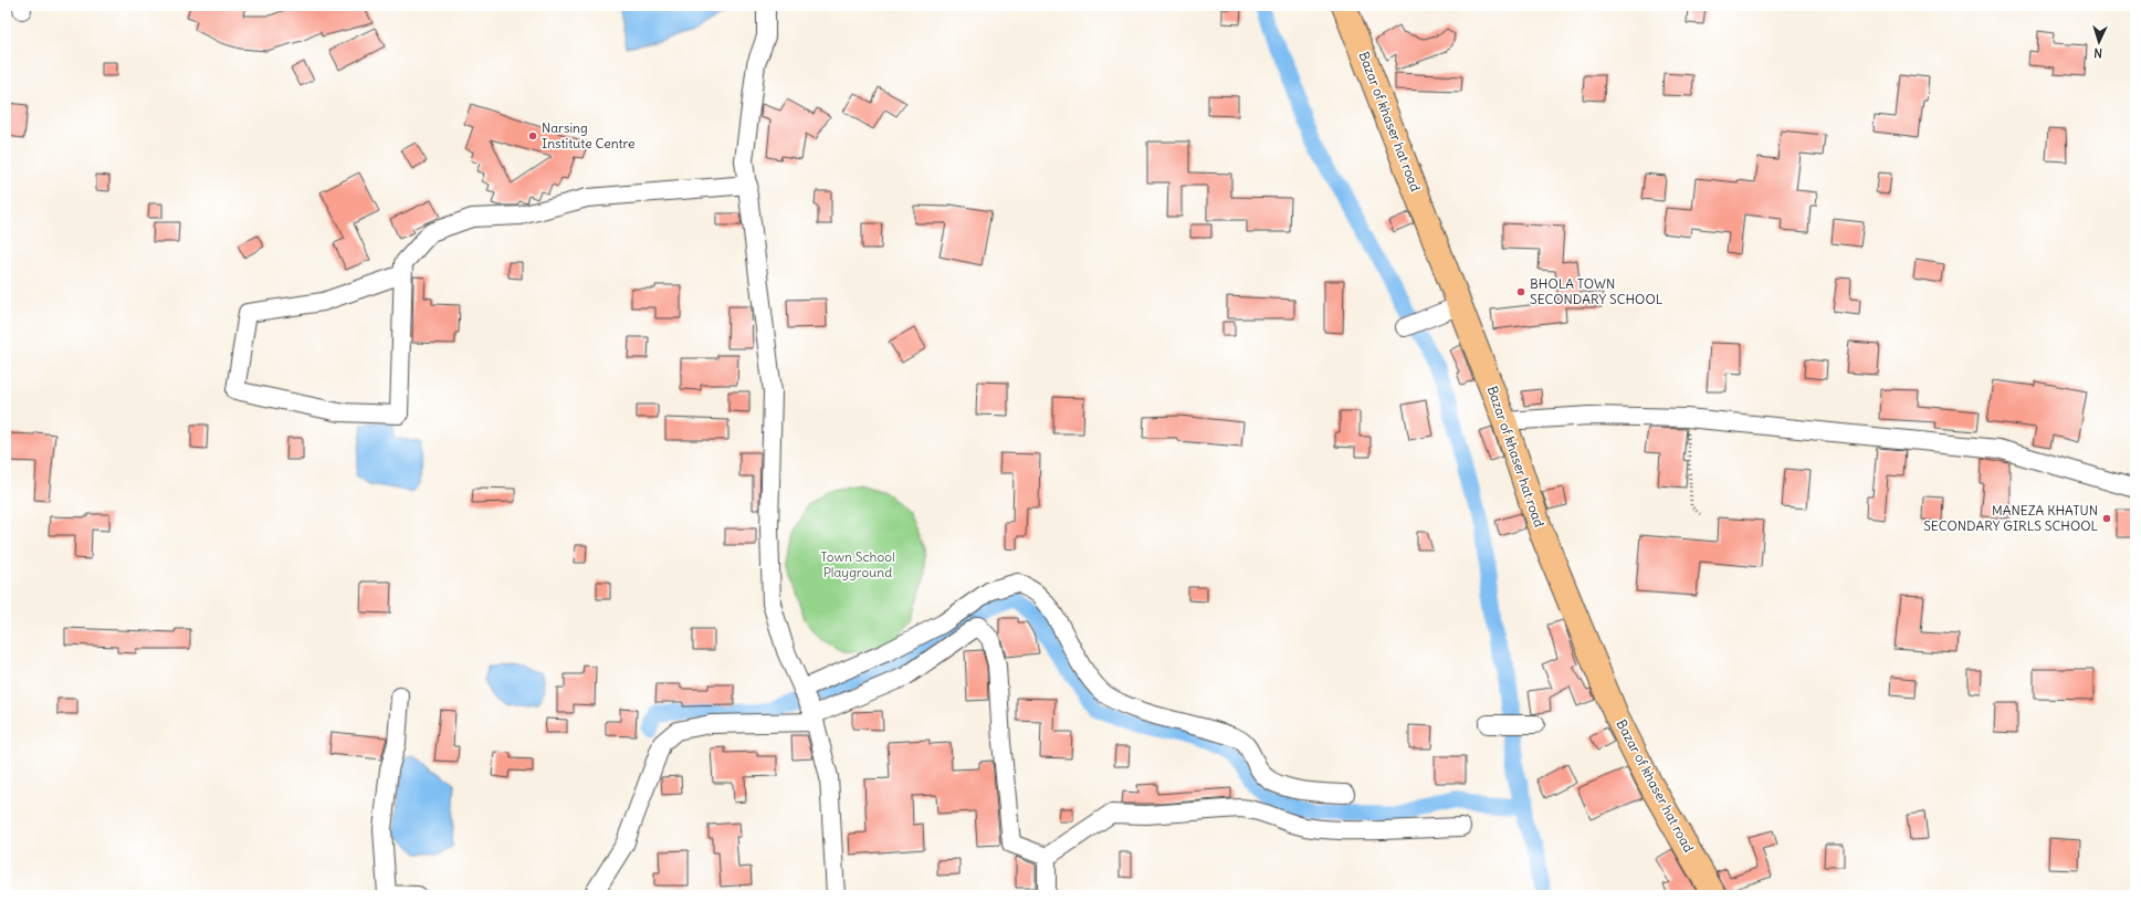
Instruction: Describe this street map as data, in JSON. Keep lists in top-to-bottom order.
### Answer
{
  "streets": {
    "main road": ["Bazar of khaser hat road"]
  },
  "parks": ["Town School Playground"],
  "places": ["Narsing Institute Centre", "BHOLA TOWN SECONDARY SCHOOL", "MANEZA KHATUN SECONDARY GIRLS SCHOOL"],
  "north": "bottom"
}
